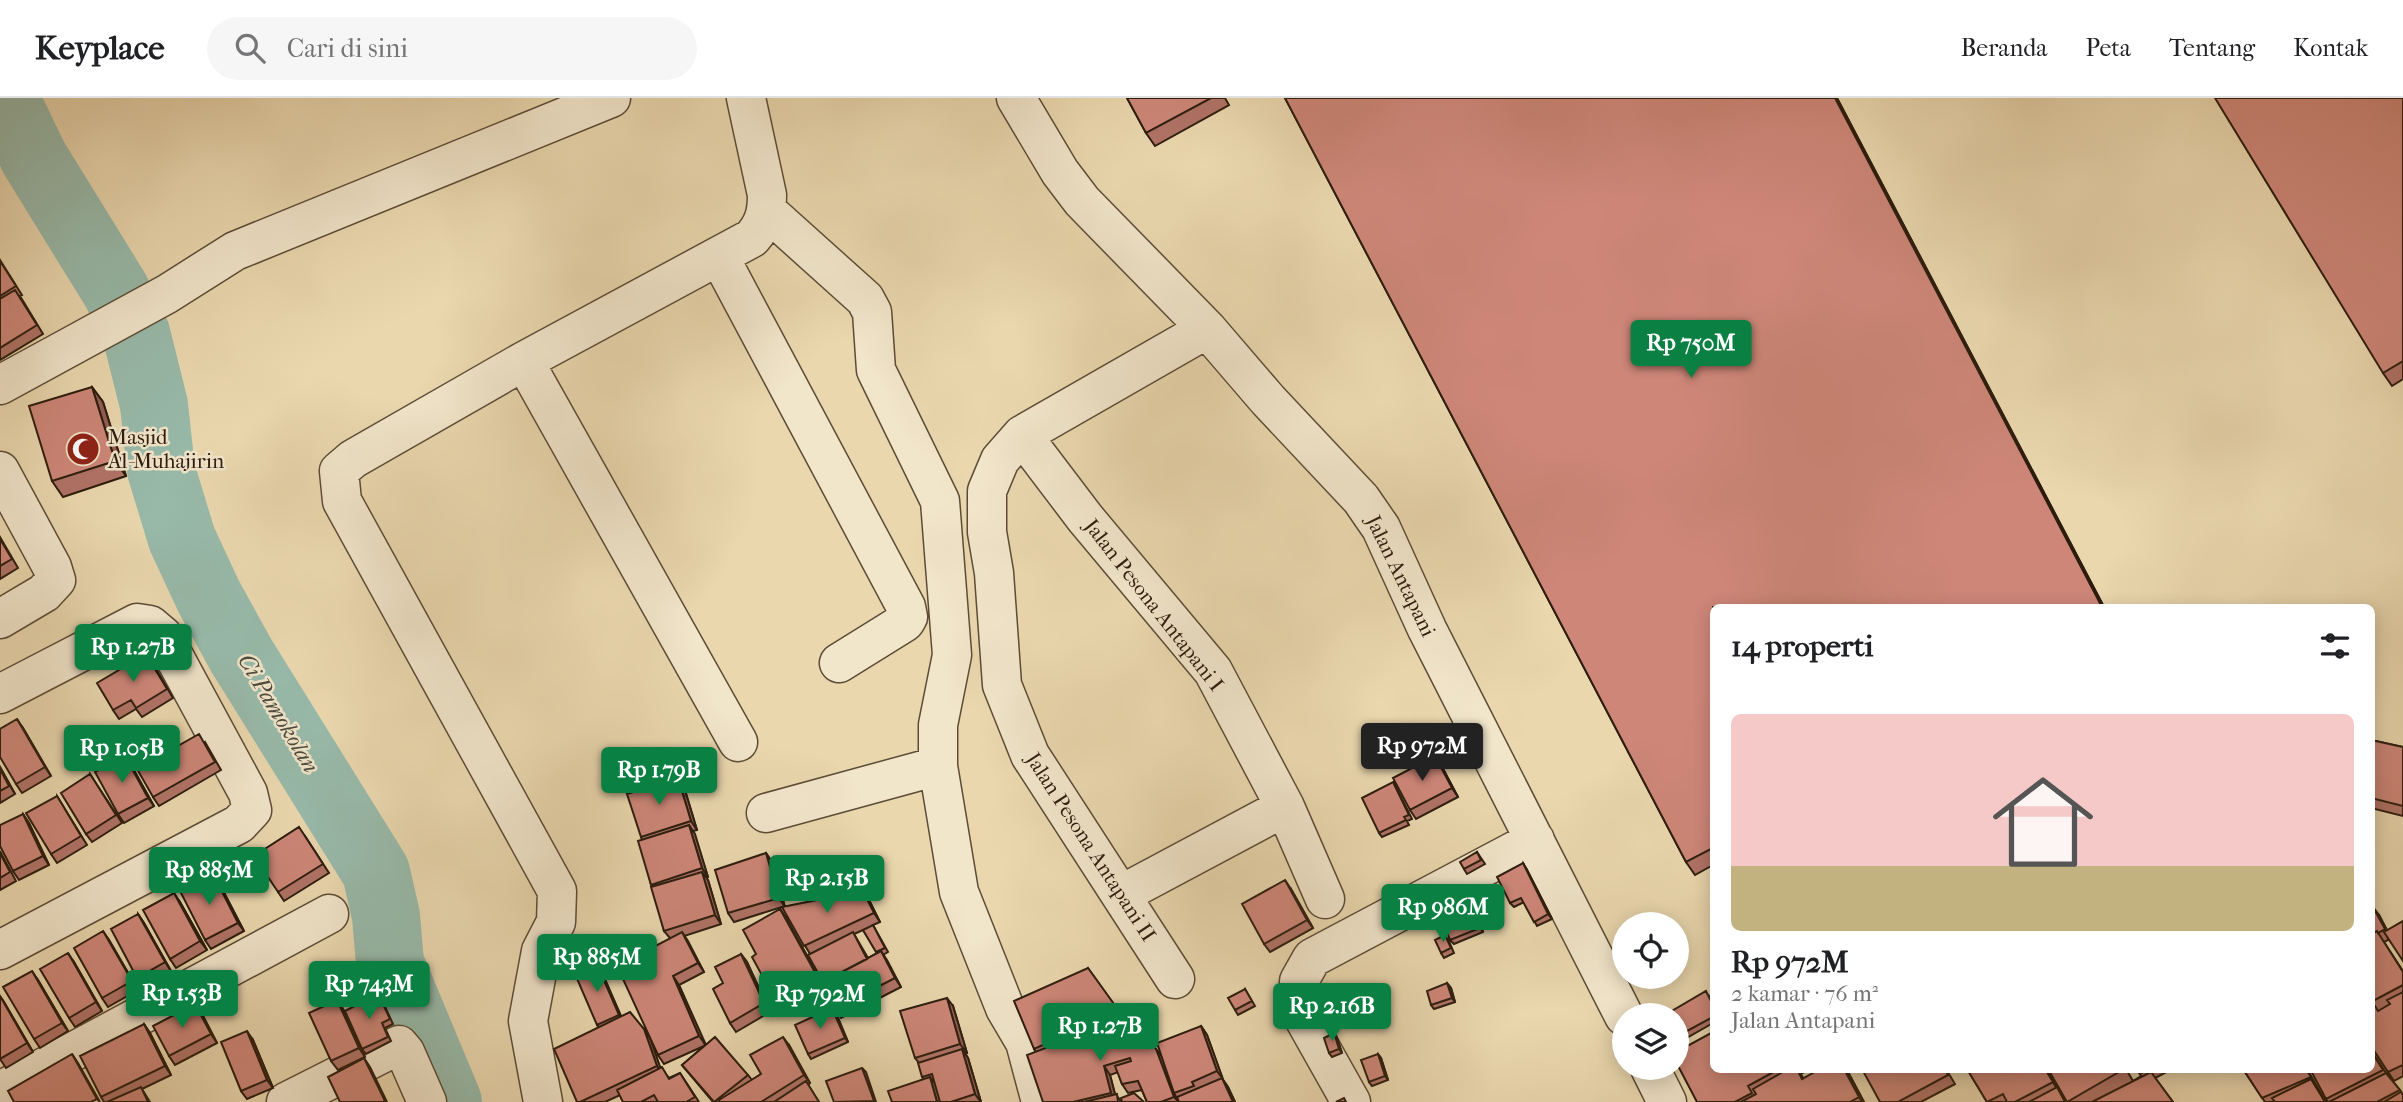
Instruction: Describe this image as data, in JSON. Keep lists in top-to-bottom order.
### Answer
{
  "streets": {
    "street": ["Jalan Antapani", "Jalan Pesona Antapani I", "Jalan Pesona Antapani II"]
  },
  "crossings": [
    ["Jalan Antapani", "Jalan Pesona Antapani II"],
    ["Jalan Pesona Antapani I", "Jalan Pesona Antapani II"]
  ],
  "water": ["Ci Pamokolan"],
  "places": {
    "mosque": ["Masjid Al-Muhajirin"]
  },
  "page": {
    "header": "Keyplace",
    "search": "Cari di sini",
    "nav": [
      "Beranda",
      "Peta",
      "Tentang",
      "Kontak"
    ],
    "price": [
      "Rp 750M",
      "Rp 1.27B",
      "Rp 972M",
      "Rp 1.05B",
      "Rp 1.79B",
      "Rp 885M",
      "Rp 2.15B",
      "Rp 986M",
      "Rp 885M",
      "Rp 743M",
      "Rp 1.53B",
      "Rp 792M",
      "Rp 2.16B",
      "Rp 1.27B"
    ],
    "heading": "14 properti",
    "list": [
      {
        "name": "Rp 972M",
        "note": "2 kamar · 76 m² · Jalan Antapani"
      }
    ]
  }
}
